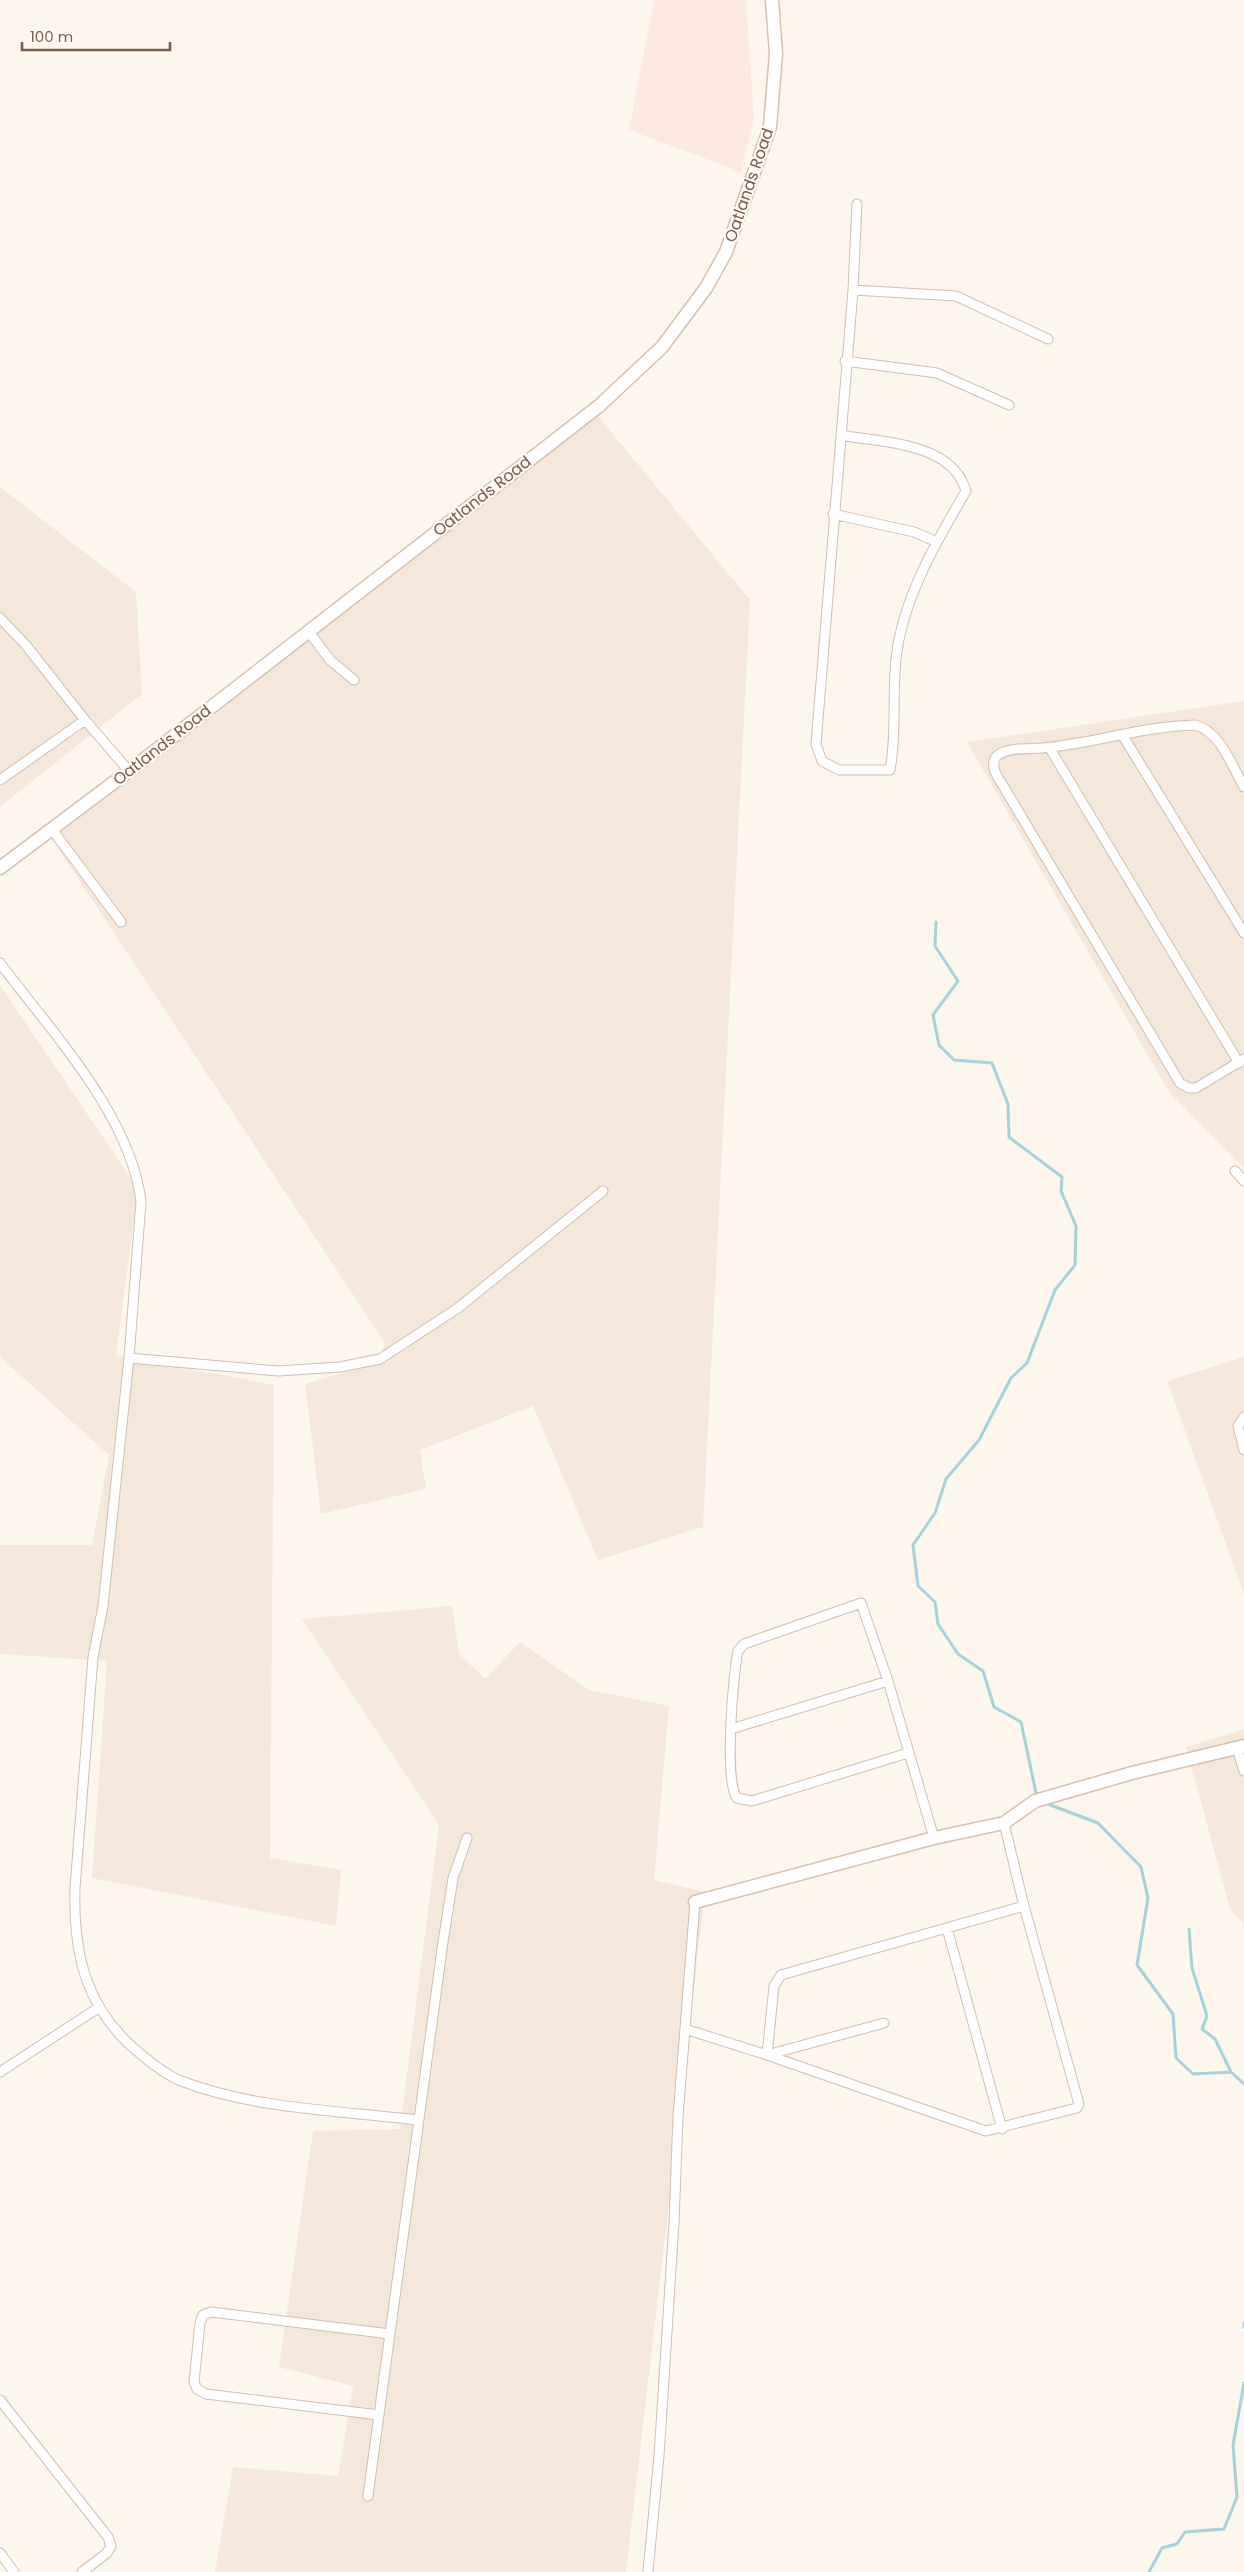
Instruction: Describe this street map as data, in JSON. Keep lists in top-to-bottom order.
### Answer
{
  "streets": {
    "street": ["Oatlands Road"]
  },
  "scale_bar": "100 m"
}
